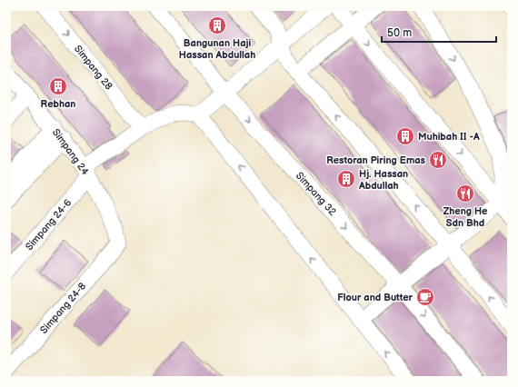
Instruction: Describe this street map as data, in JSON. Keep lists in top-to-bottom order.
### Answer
{
  "streets": {
    "street": [
      "Simpang 28",
      "Simpang 24",
      "Simpang 32",
      "Simpang 24-6",
      "Simpang 24-8"
    ]
  },
  "crossings": [
    ["Simpang 28", "Simpang 24-6"],
    ["Simpang 24", "Simpang 24-6"],
    ["Simpang 24", "Simpang 24-8"]
  ],
  "one_way": ["Simpang 28"],
  "places": {
    "building": [
      "Bangunan Haji Hassan Abdullah",
      "Rebhan",
      "Muhibah II -A",
      "Hj. Hassan Abdullah"
    ],
    "restaurant": ["Restoran Piring Emas", "Zheng He Sdn Bhd"],
    "cafe": ["Flour and Butter"]
  },
  "scale_bar": "50 m"
}
